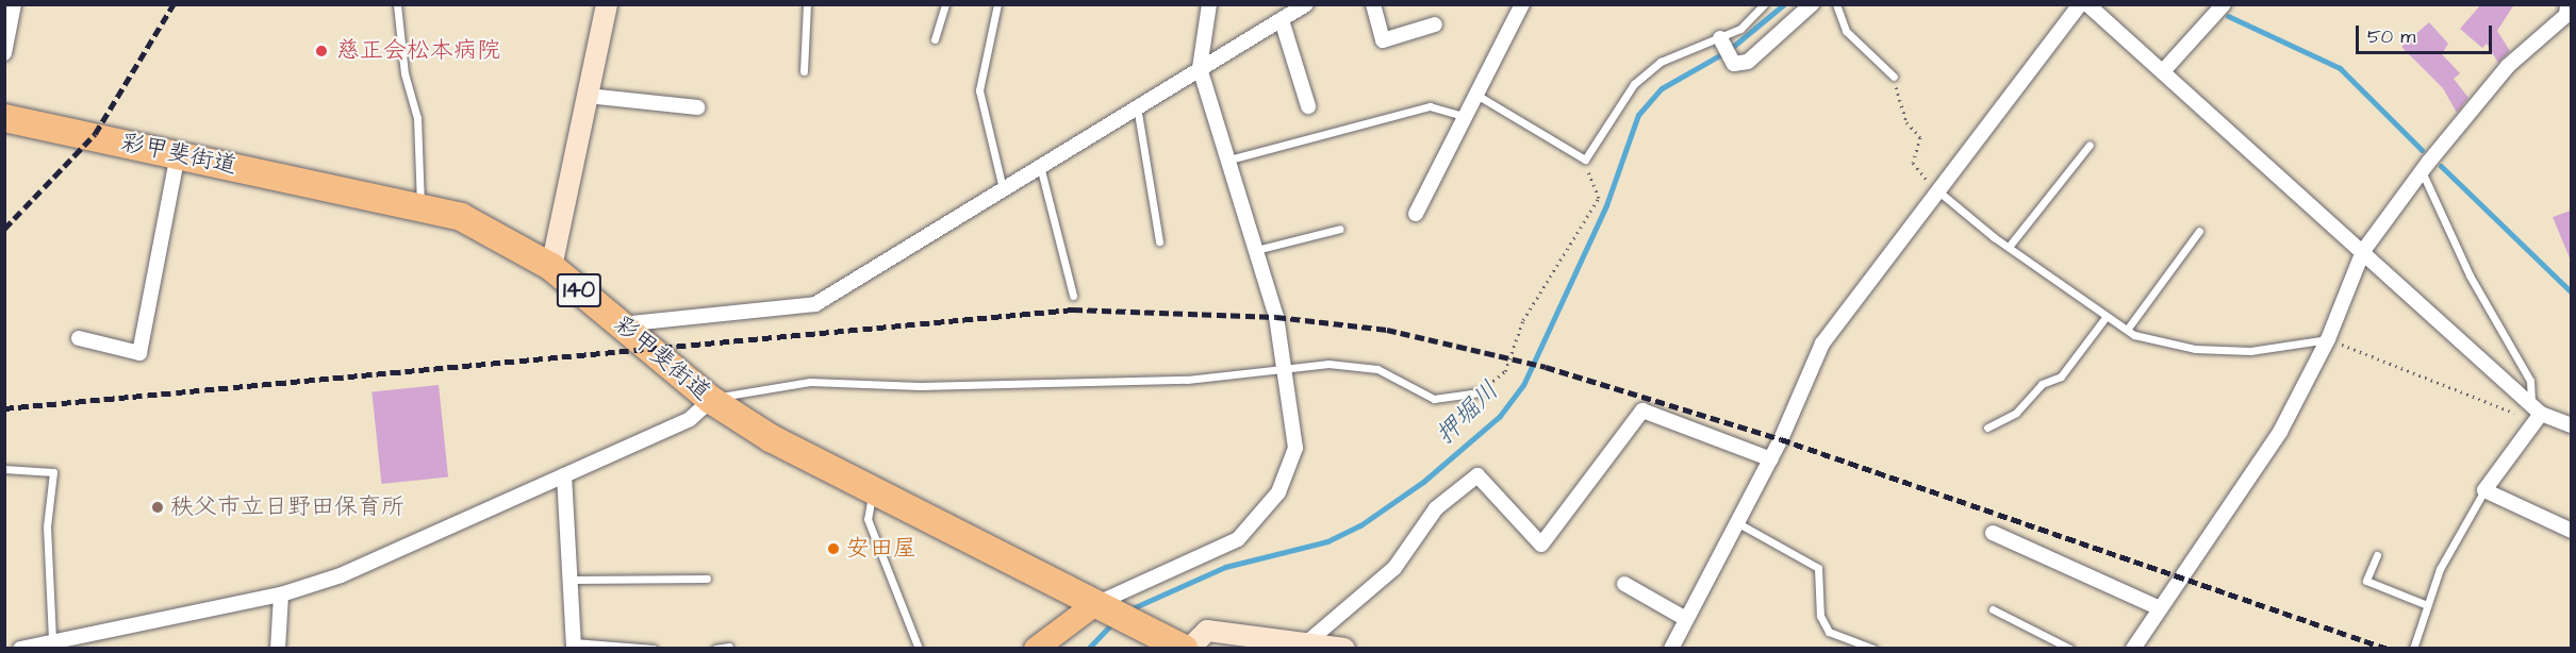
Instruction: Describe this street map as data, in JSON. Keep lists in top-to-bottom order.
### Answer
{
  "streets": {
    "highway": ["彩甲斐街道", "140"]
  },
  "water": ["押堀川"],
  "places": ["慈正会松本病院", "秩父市立日野田保育所", "安田屋"],
  "scale_bar": "50 m"
}
